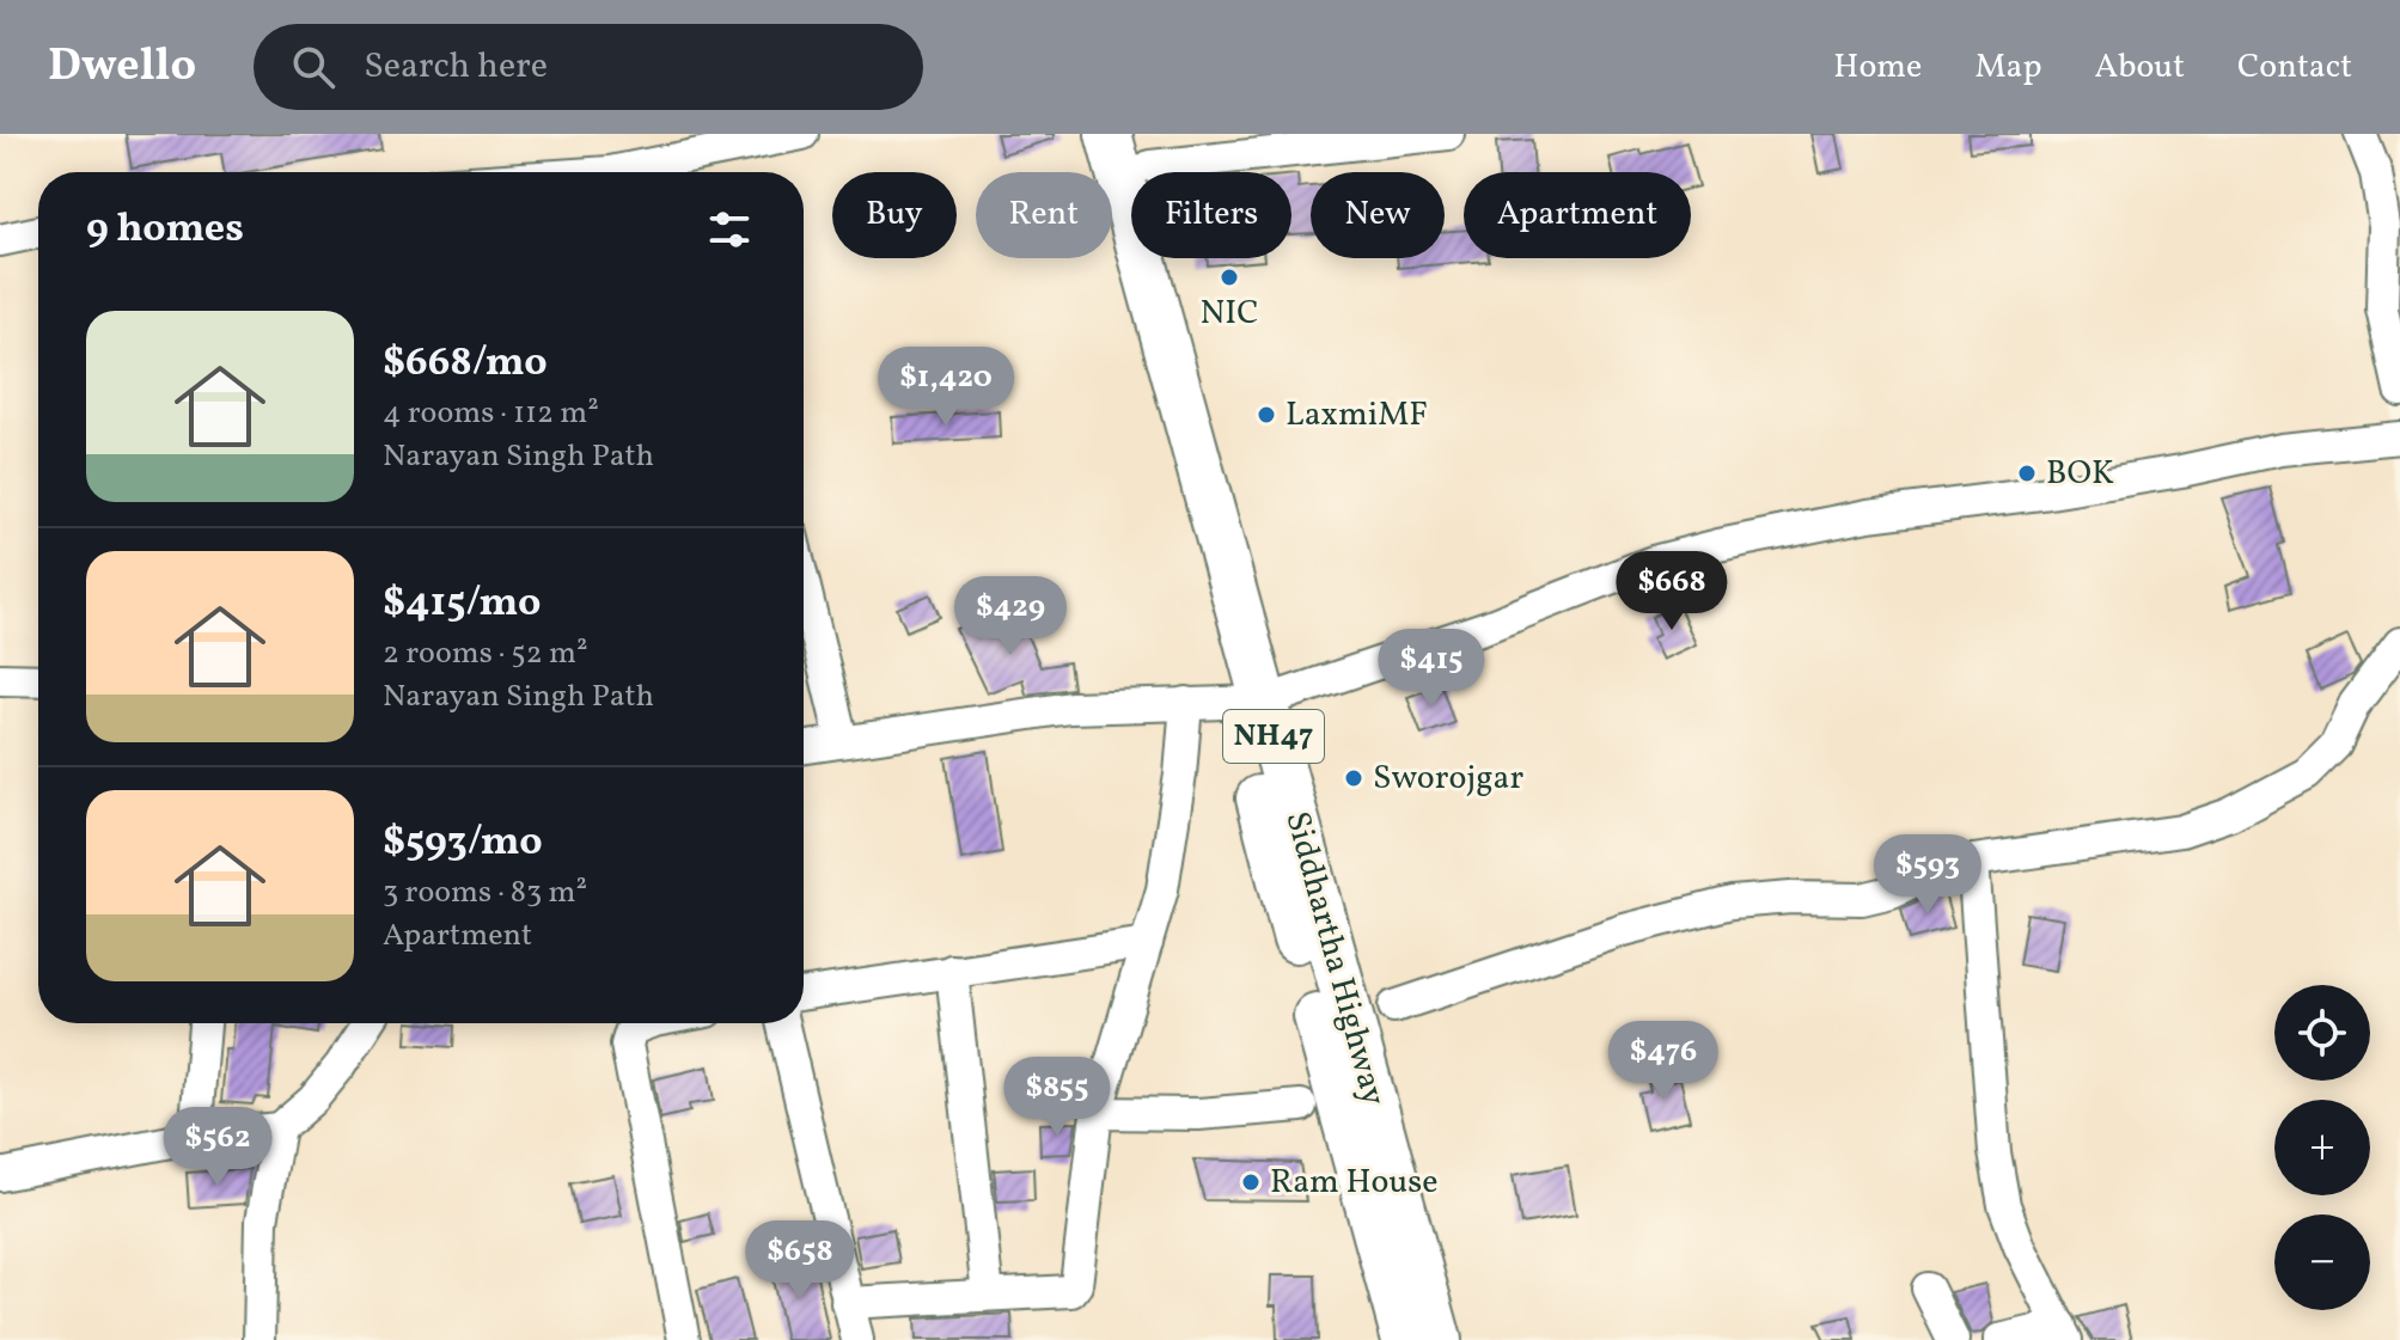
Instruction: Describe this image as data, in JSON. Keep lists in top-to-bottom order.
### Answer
{
  "streets": {
    "highway": ["NH47", "Siddhartha Highway"]
  },
  "places": [
    "NIC",
    "LaxmiMF",
    "BOK",
    "Sworojgar",
    "Ram House"
  ],
  "page": {
    "header": "Dwello",
    "search": "Search here",
    "nav": [
      "Home",
      "Map",
      "About",
      "Contact"
    ],
    "chip": [
      "Buy",
      "Rent",
      "Filters",
      "New",
      "Apartment"
    ],
    "heading": "9 homes",
    "list": [
      {
        "name": "$668/mo",
        "note": "4 rooms · 112 m² · Narayan Singh Path"
      },
      {
        "name": "$415/mo",
        "note": "2 rooms · 52 m² · Narayan Singh Path"
      },
      {
        "name": "$593/mo",
        "note": "3 rooms · 83 m² · Apartment"
      }
    ],
    "price": [
      "$1,420",
      "$668",
      "$429",
      "$415",
      "$593",
      "$476",
      "$855",
      "$562",
      "$658"
    ],
    "map_buttons": ["+", "−"]
  }
}
